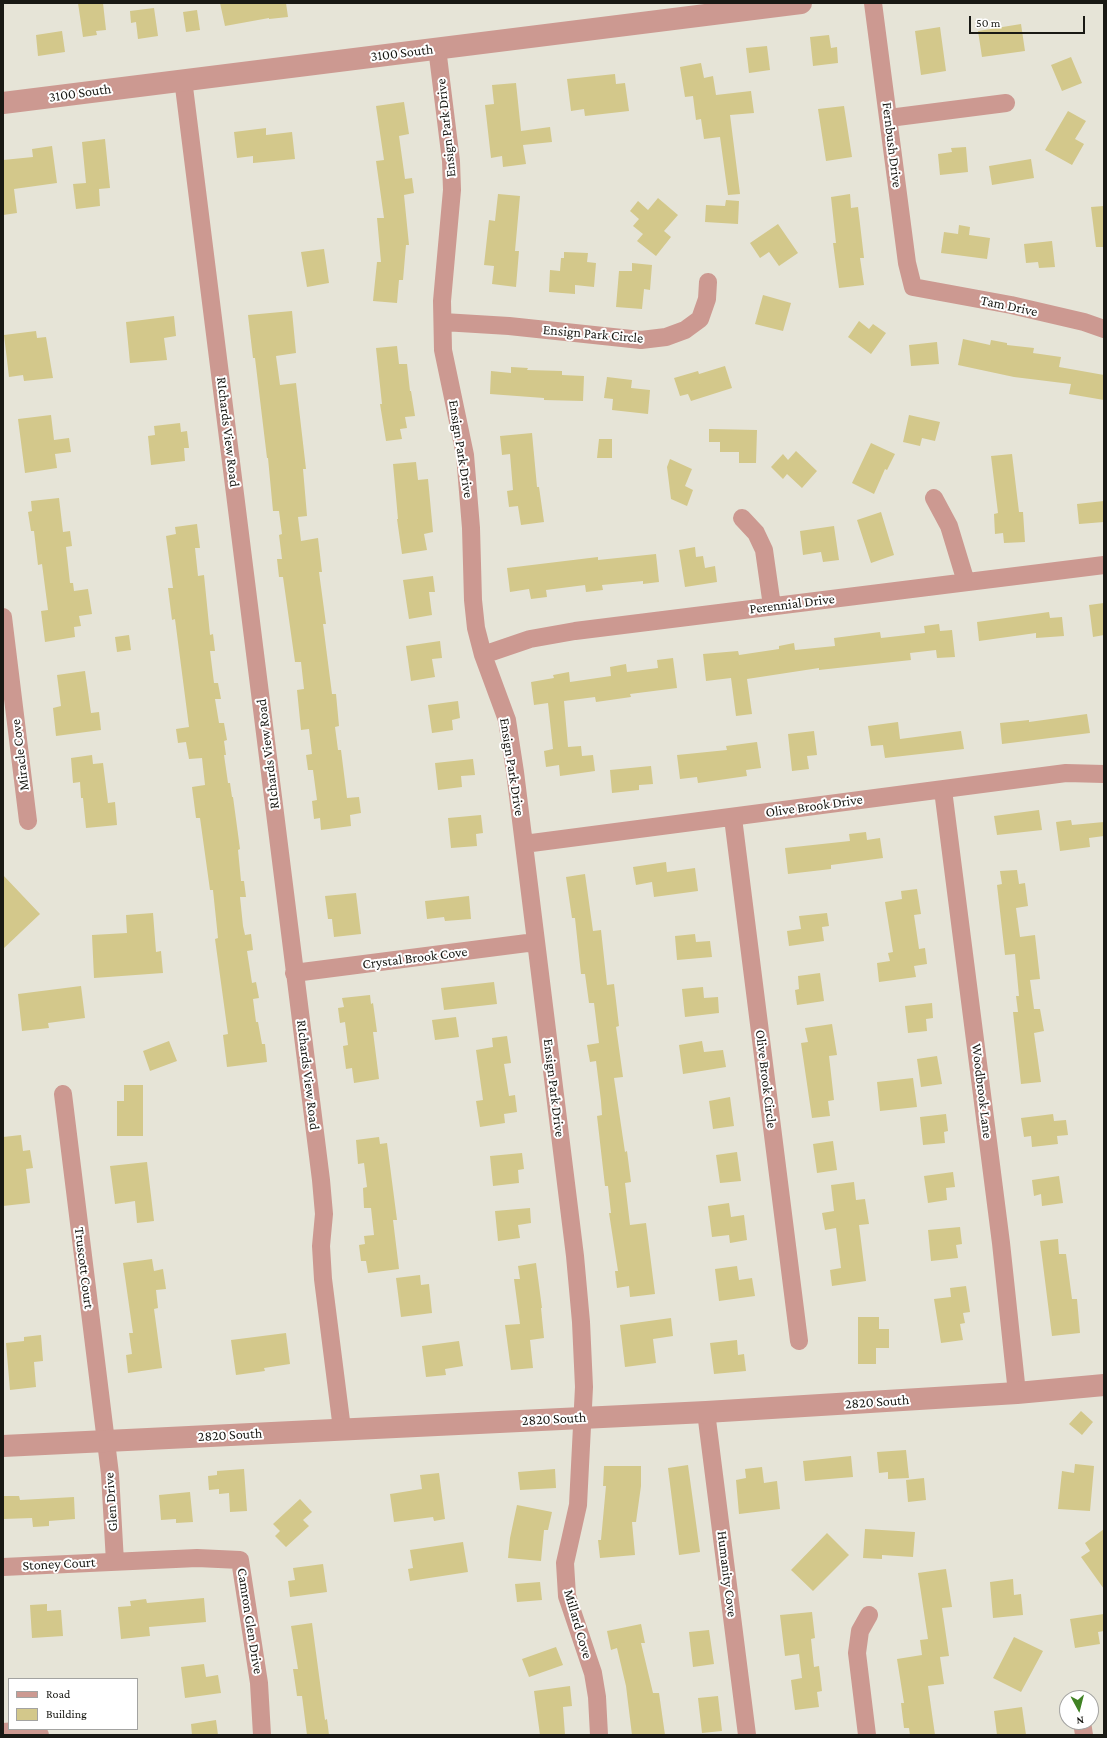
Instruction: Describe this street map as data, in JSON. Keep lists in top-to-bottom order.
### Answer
{
  "streets": {
    "street": [
      "3100 South",
      "Ensign Park Drive",
      "Fernbush Drive",
      "Tam Drive",
      "Ensign Park Circle",
      "RIchards View Road",
      "Perennial Drive",
      "Miracle Cove",
      "Olive Brook Drive",
      "Crystal Brook Cove",
      "Olive Brook Circle",
      "Woodbrook Lane",
      "Truscott Court",
      "2820 South",
      "Glen Drive",
      "Stoney Court",
      "Humanity Cove",
      "Camron Glen Drive",
      "Millard Cove"
    ]
  },
  "crossings": [
    ["3100 South", "Ensign Park Drive"],
    ["3100 South", "RIchards View Road"],
    ["Ensign Park Drive", "Ensign Park Circle"],
    ["Ensign Park Drive", "Perennial Drive"],
    ["Ensign Park Drive", "Olive Brook Drive"],
    ["Ensign Park Drive", "Crystal Brook Cove"],
    ["Ensign Park Drive", "2820 South"],
    ["Ensign Park Drive", "Millard Cove"],
    ["Fernbush Drive", "Tam Drive"],
    ["RIchards View Road", "Crystal Brook Cove"],
    ["RIchards View Road", "2820 South"],
    ["Olive Brook Drive", "Olive Brook Circle"],
    ["Olive Brook Drive", "Woodbrook Lane"],
    ["Woodbrook Lane", "2820 South"],
    ["Truscott Court", "2820 South"],
    ["Truscott Court", "Glen Drive"],
    ["2820 South", "Glen Drive"],
    ["2820 South", "Humanity Cove"],
    ["2820 South", "Millard Cove"],
    ["Glen Drive", "Stoney Court"],
    ["Glen Drive", "Camron Glen Drive"],
    ["Stoney Court", "Camron Glen Drive"]
  ],
  "legend": ["Road", "Building"],
  "scale_bar": "50 m",
  "north": "bottom"
}
